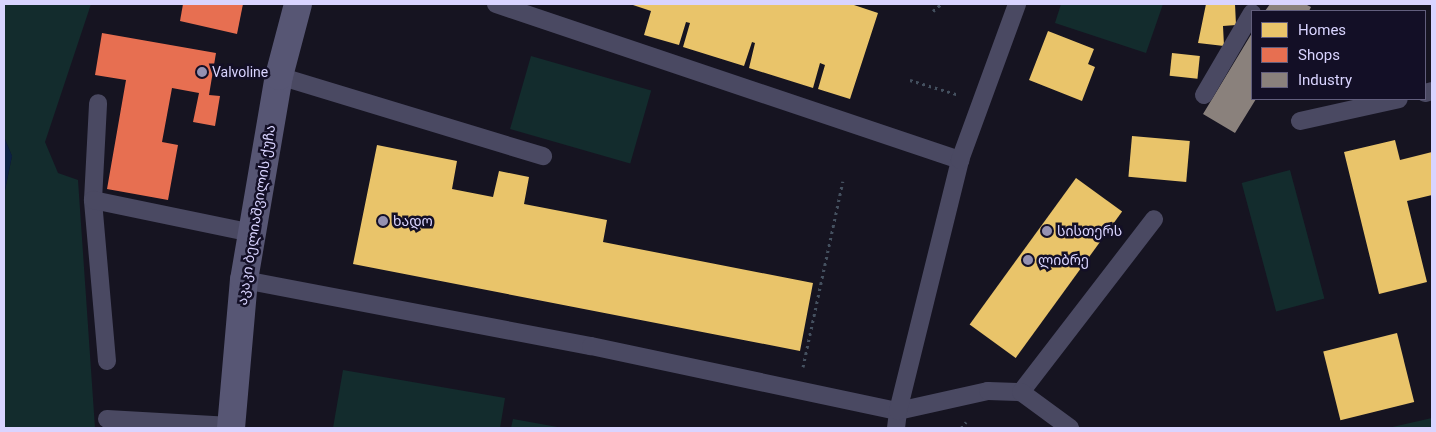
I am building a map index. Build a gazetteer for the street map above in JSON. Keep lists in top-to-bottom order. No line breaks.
{"streets":{"main road":["აკაკი ბელიაშვილის ქუჩა"]},"places":["Valvoline","ხადო","სისთერს","ლიბრე"],"legend":["Homes","Shops","Industry"]}
